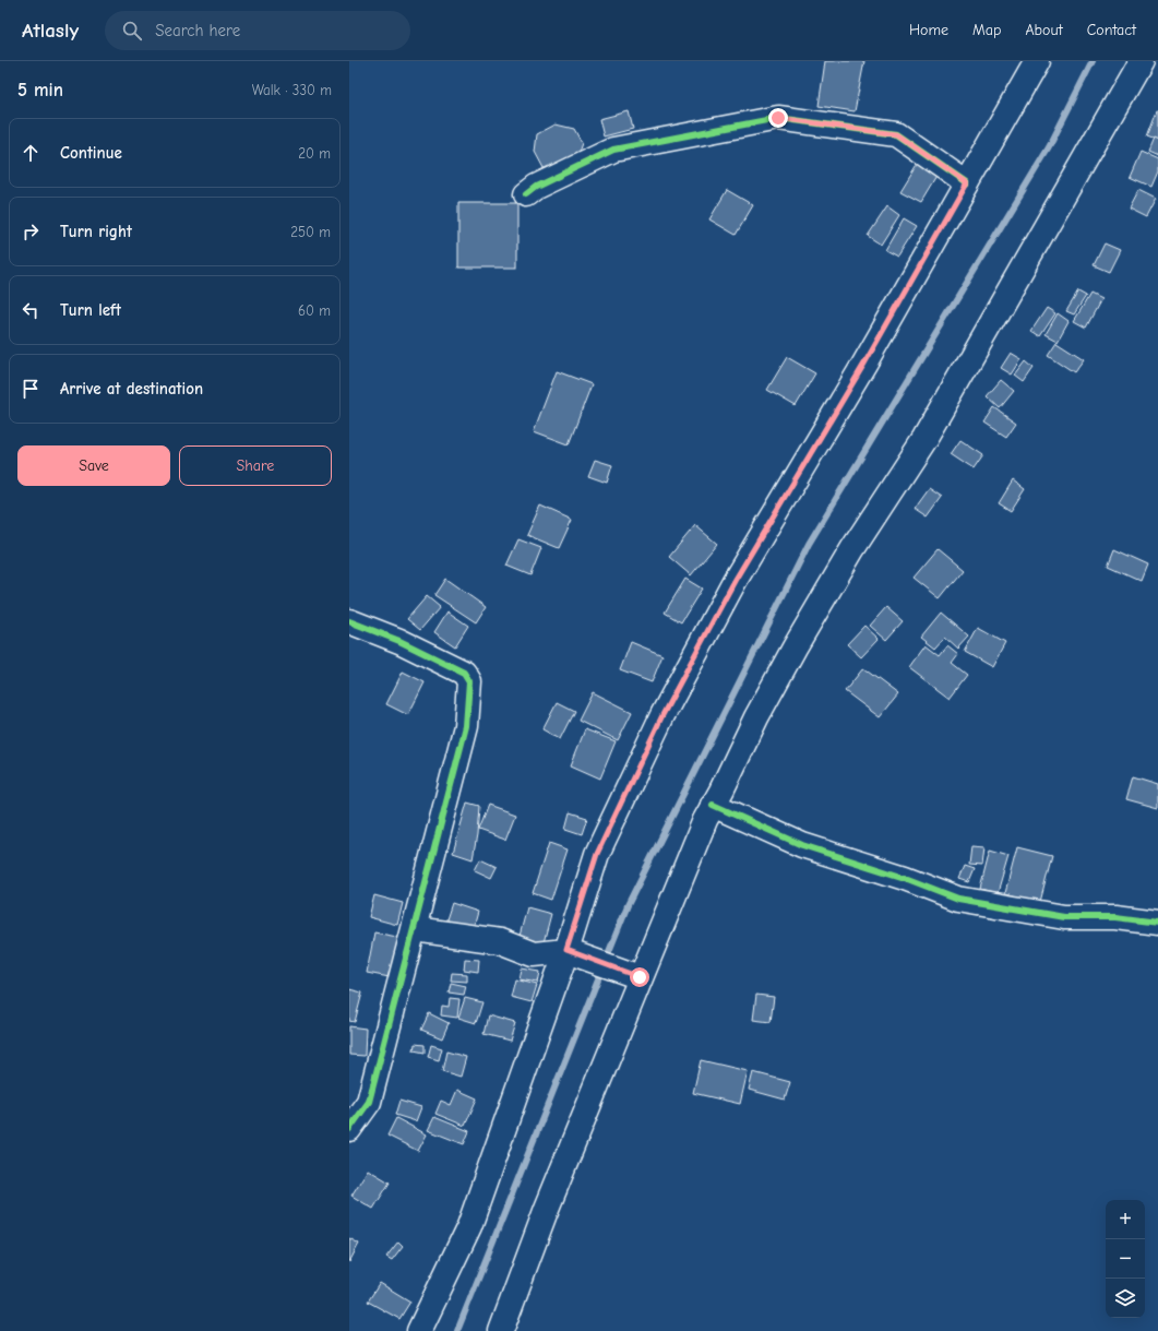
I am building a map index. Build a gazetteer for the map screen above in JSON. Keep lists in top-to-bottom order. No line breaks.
{"page":{"header":"Atlasly","search":"Search here","nav":["Home","Map","About","Contact"],"heading":["5 min","Walk · 330 m"],"list":[["Continue","20 m"],["Turn right","250 m"],["Turn left","60 m"],"Arrive at destination"],"buttons":["Save","Share"],"map_buttons":["+","−"]}}
